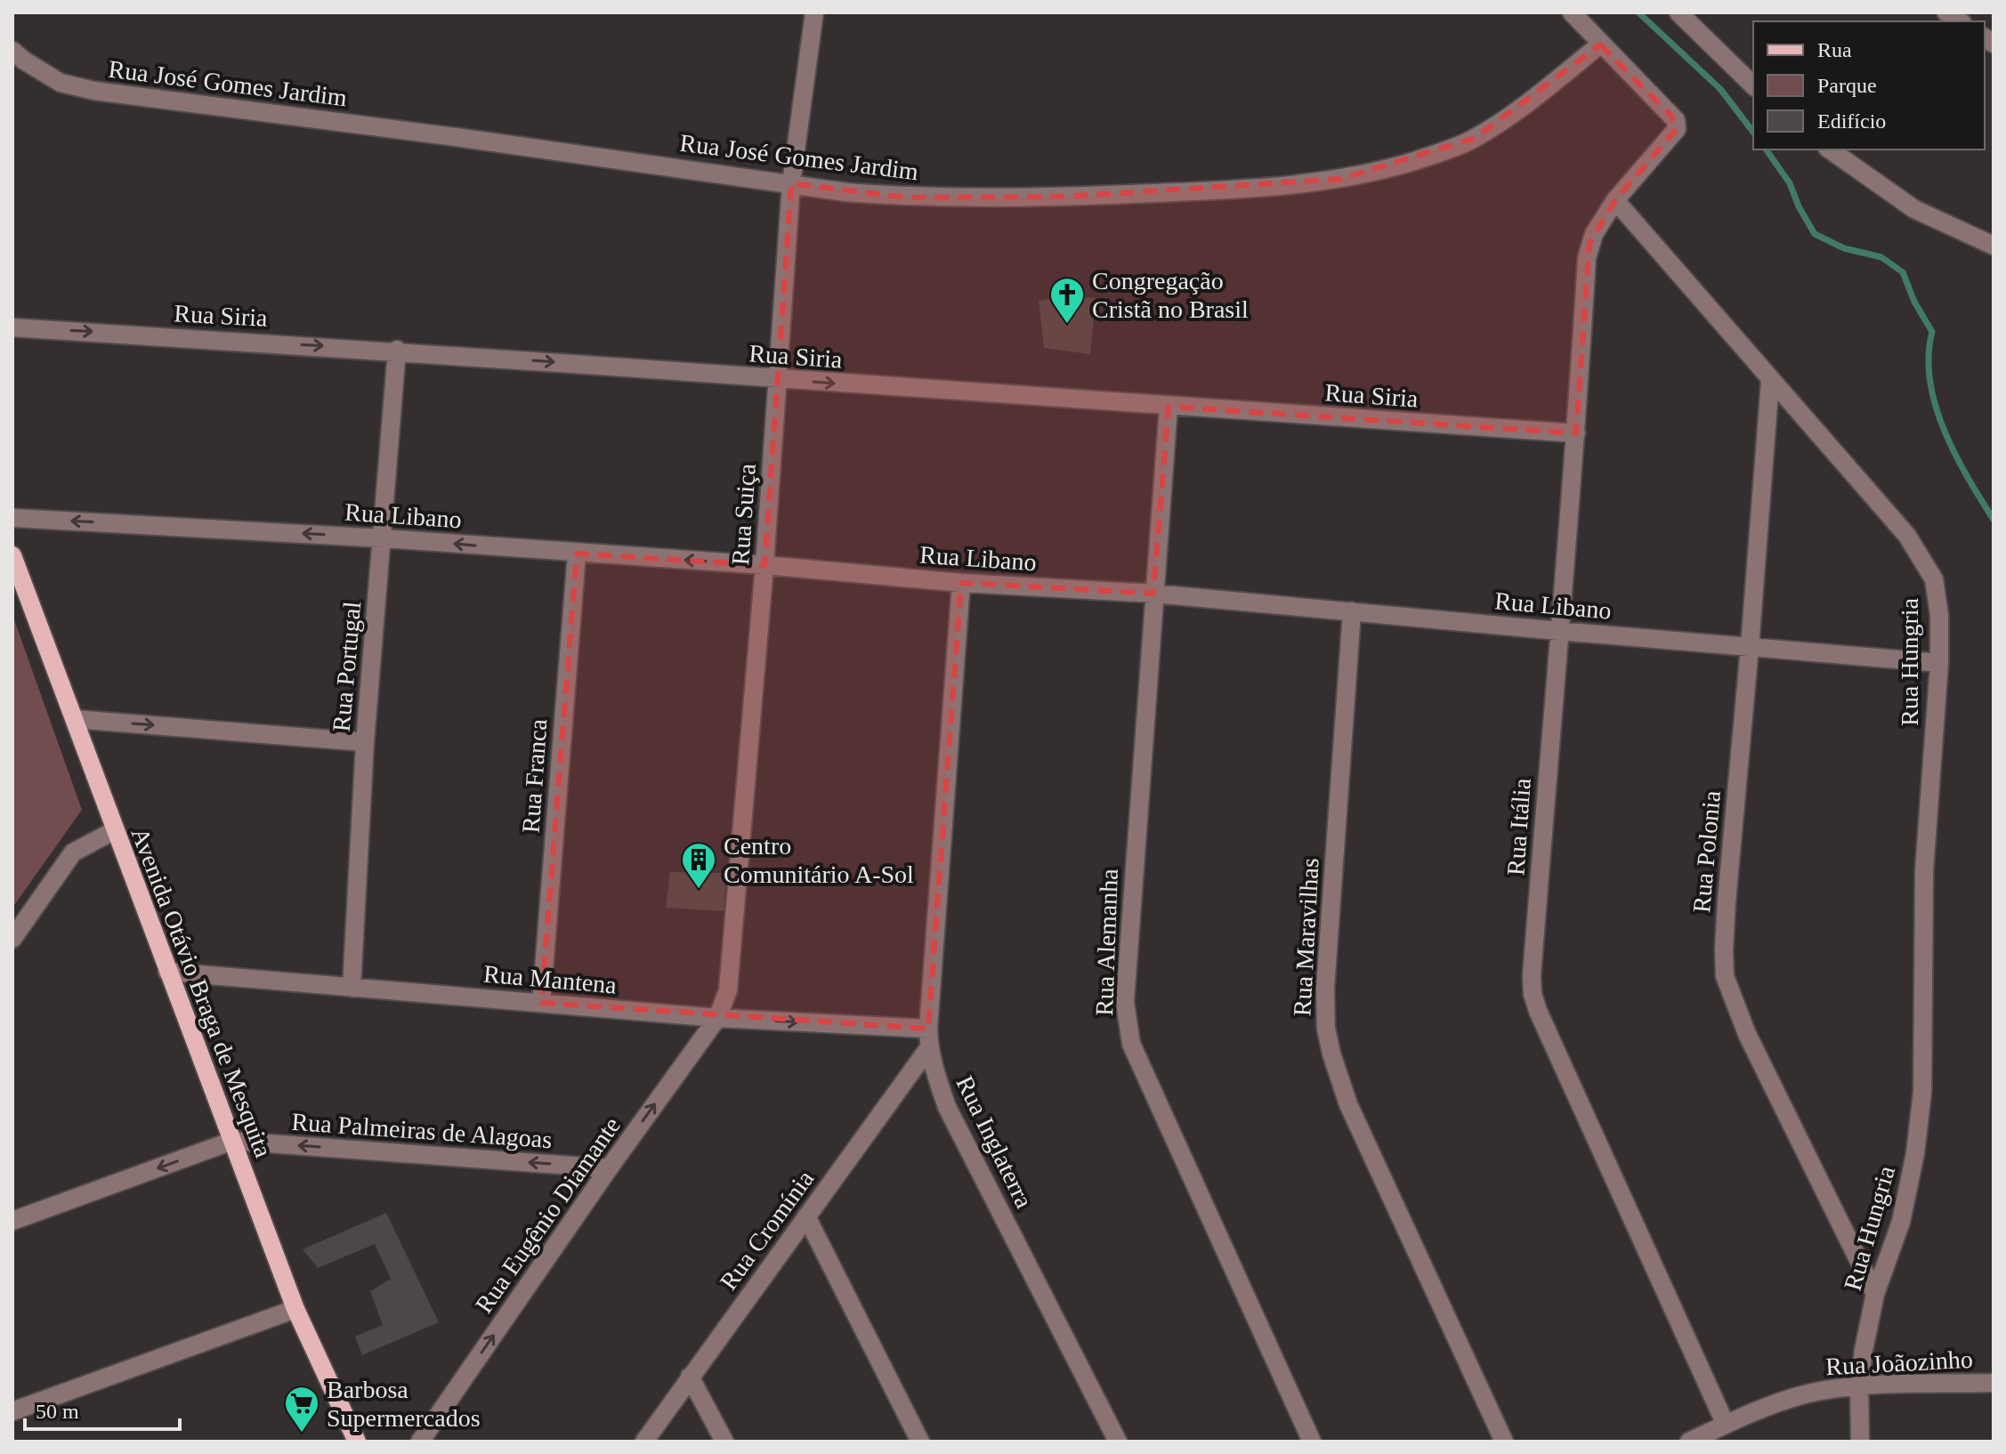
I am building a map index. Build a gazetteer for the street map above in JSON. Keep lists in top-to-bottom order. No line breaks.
{"streets":{"main road":["Avenida Otávio Braga de Mesquita"],"street":["Rua José Gomes Jardim","Rua Siria","Rua Suiça","Rua Libano","Rua Hungria","Rua Portugal","Rua Franca","Rua Itália","Rua Polonia","Rua Maravilhas","Rua Alemanha","Rua Mantena","Rua Palmeiras de Alagoas","Rua Inglaterra","Rua Eugênio Diamante","Rua Cromínia","Rua Joãozinho"]},"crossings":[["Rua José Gomes Jardim","Rua Suiça"],["Rua Siria","Rua Suiça"],["Rua Siria","Rua Portugal"],["Rua Siria","Rua Itália"],["Rua Siria","Rua Alemanha"],["Rua Suiça","Rua Libano"],["Rua Suiça","Rua Mantena"],["Rua Suiça","Rua Eugênio Diamante"],["Rua Libano","Rua Hungria"],["Rua Libano","Rua Portugal"],["Rua Libano","Rua Franca"],["Rua Libano","Rua Itália"],["Rua Libano","Rua Polonia"],["Rua Libano","Rua Maravilhas"],["Rua Libano","Rua Alemanha"],["Rua Libano","Rua Inglaterra"],["Rua Hungria","Rua Itália"],["Rua Hungria","Rua Polonia"],["Rua Hungria","Rua Joãozinho"],["Rua Portugal","Rua Mantena"],["Rua Franca","Rua Mantena"],["Rua Itália","Rua Joãozinho"],["Rua Mantena","Avenida Otávio Braga de Mesquita"],["Rua Mantena","Rua Inglaterra"],["Rua Mantena","Rua Eugênio Diamante"],["Rua Mantena","Rua Cromínia"],["Avenida Otávio Braga de Mesquita","Rua Palmeiras de Alagoas"],["Rua Palmeiras de Alagoas","Rua Eugênio Diamante"],["Rua Inglaterra","Rua Cromínia"]],"one_way":["Rua Siria","Rua Libano","Rua Palmeiras de Alagoas","Rua Eugênio Diamante"],"places":{"church":["Congregação Cristã no Brasil"],"building":["Centro Comunitário A-Sol"],"supermarket":["Barbosa Supermercados"]},"legend":["Rua","Parque","Edifício"],"scale_bar":"50 m"}
